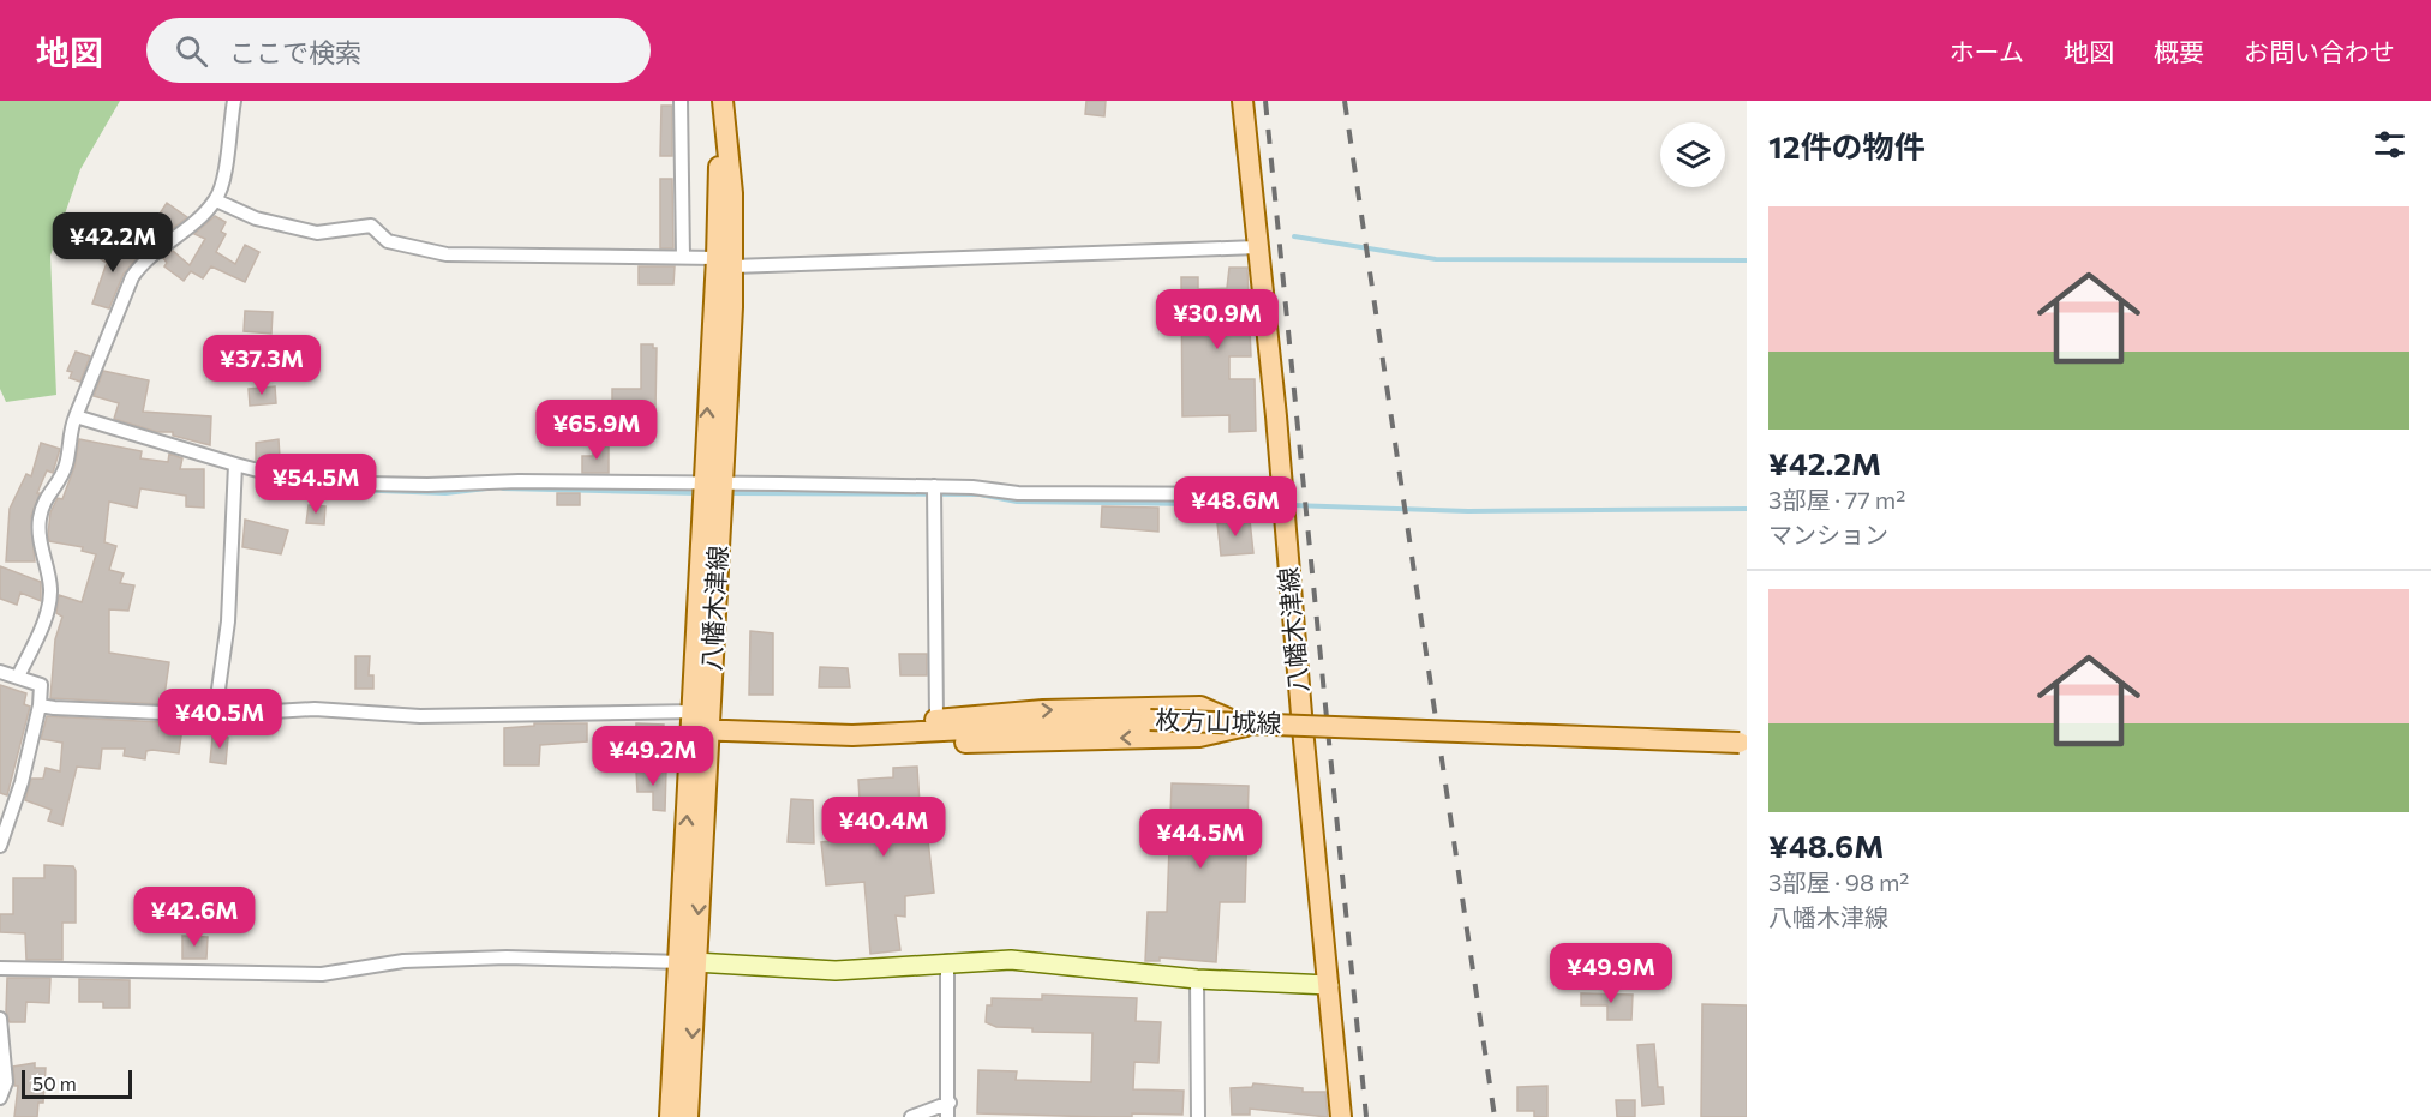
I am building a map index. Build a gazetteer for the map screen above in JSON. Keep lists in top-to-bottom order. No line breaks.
{"streets":{"main road":["八幡木津線","枚方山城線"]},"crossings":[["八幡木津線","枚方山城線"]],"scale_bar":"50 m","page":{"header":"地図","search":"ここで検索","nav":["ホーム","地図","概要","お問い合わせ"],"heading":"12件の物件","list":[{"name":"¥42.2M","note":"3部屋 · 77 m² · マンション"},{"name":"¥48.6M","note":"3部屋 · 98 m² · 八幡木津線"}],"price":["¥42.2M","¥30.9M","¥37.3M","¥65.9M","¥54.5M","¥48.6M","¥40.5M","¥49.2M","¥40.4M","¥44.5M","¥42.6M","¥49.9M"],"scale":"50 m"}}
